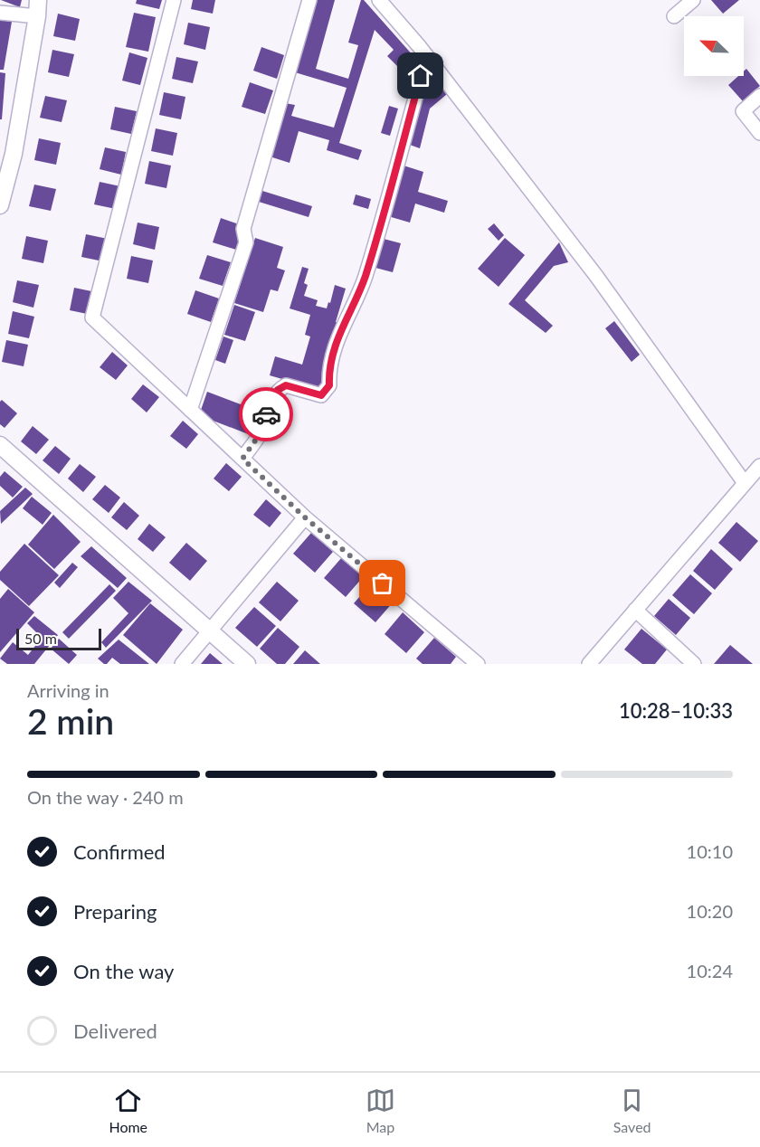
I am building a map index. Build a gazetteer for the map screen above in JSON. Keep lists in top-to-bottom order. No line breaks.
{"scale_bar":"50 m","north":"top left","page":{"scale":"50 m","heading":["2 min","Arriving in","10:28–10:33"],"bar":"On the way · 240 m","list":[["Confirmed","10:10"],["Preparing","10:20"],["On the way","10:24"],"Delivered"],"tabs":["Home","Map","Saved"]}}
